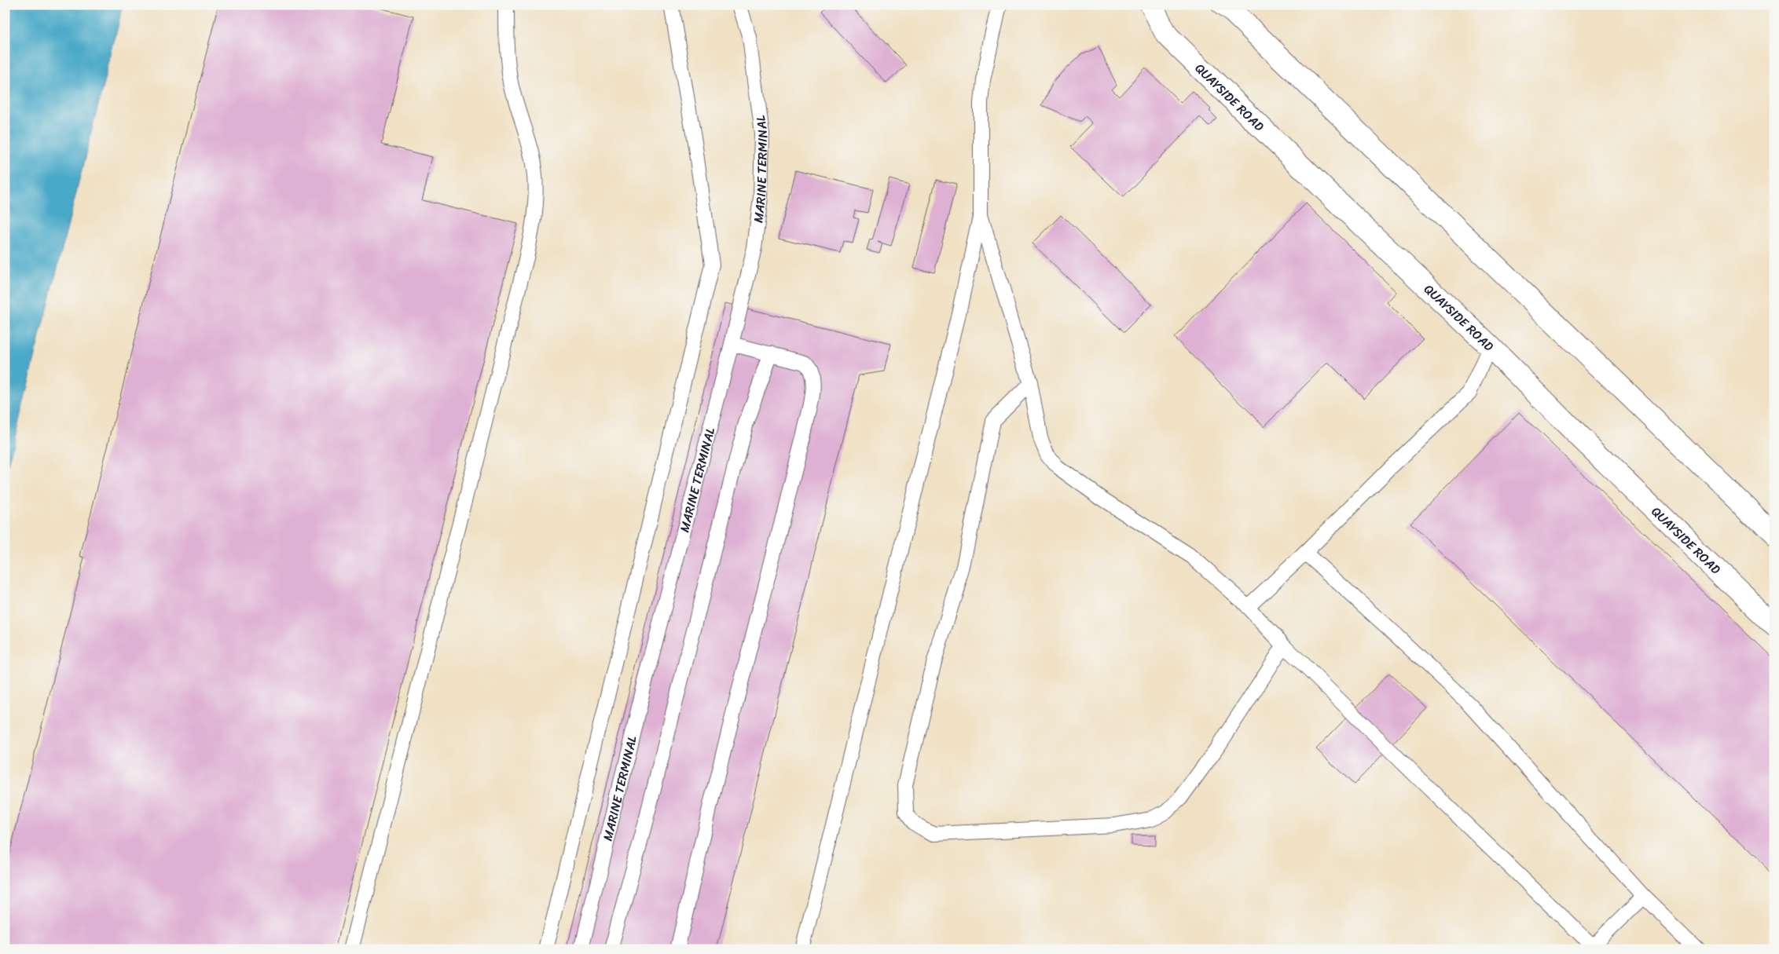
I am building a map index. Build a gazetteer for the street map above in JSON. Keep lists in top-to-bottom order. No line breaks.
{"streets":{"street":["QUAYSIDE ROAD"],"lane":["MARINE TERMINAL"]}}
